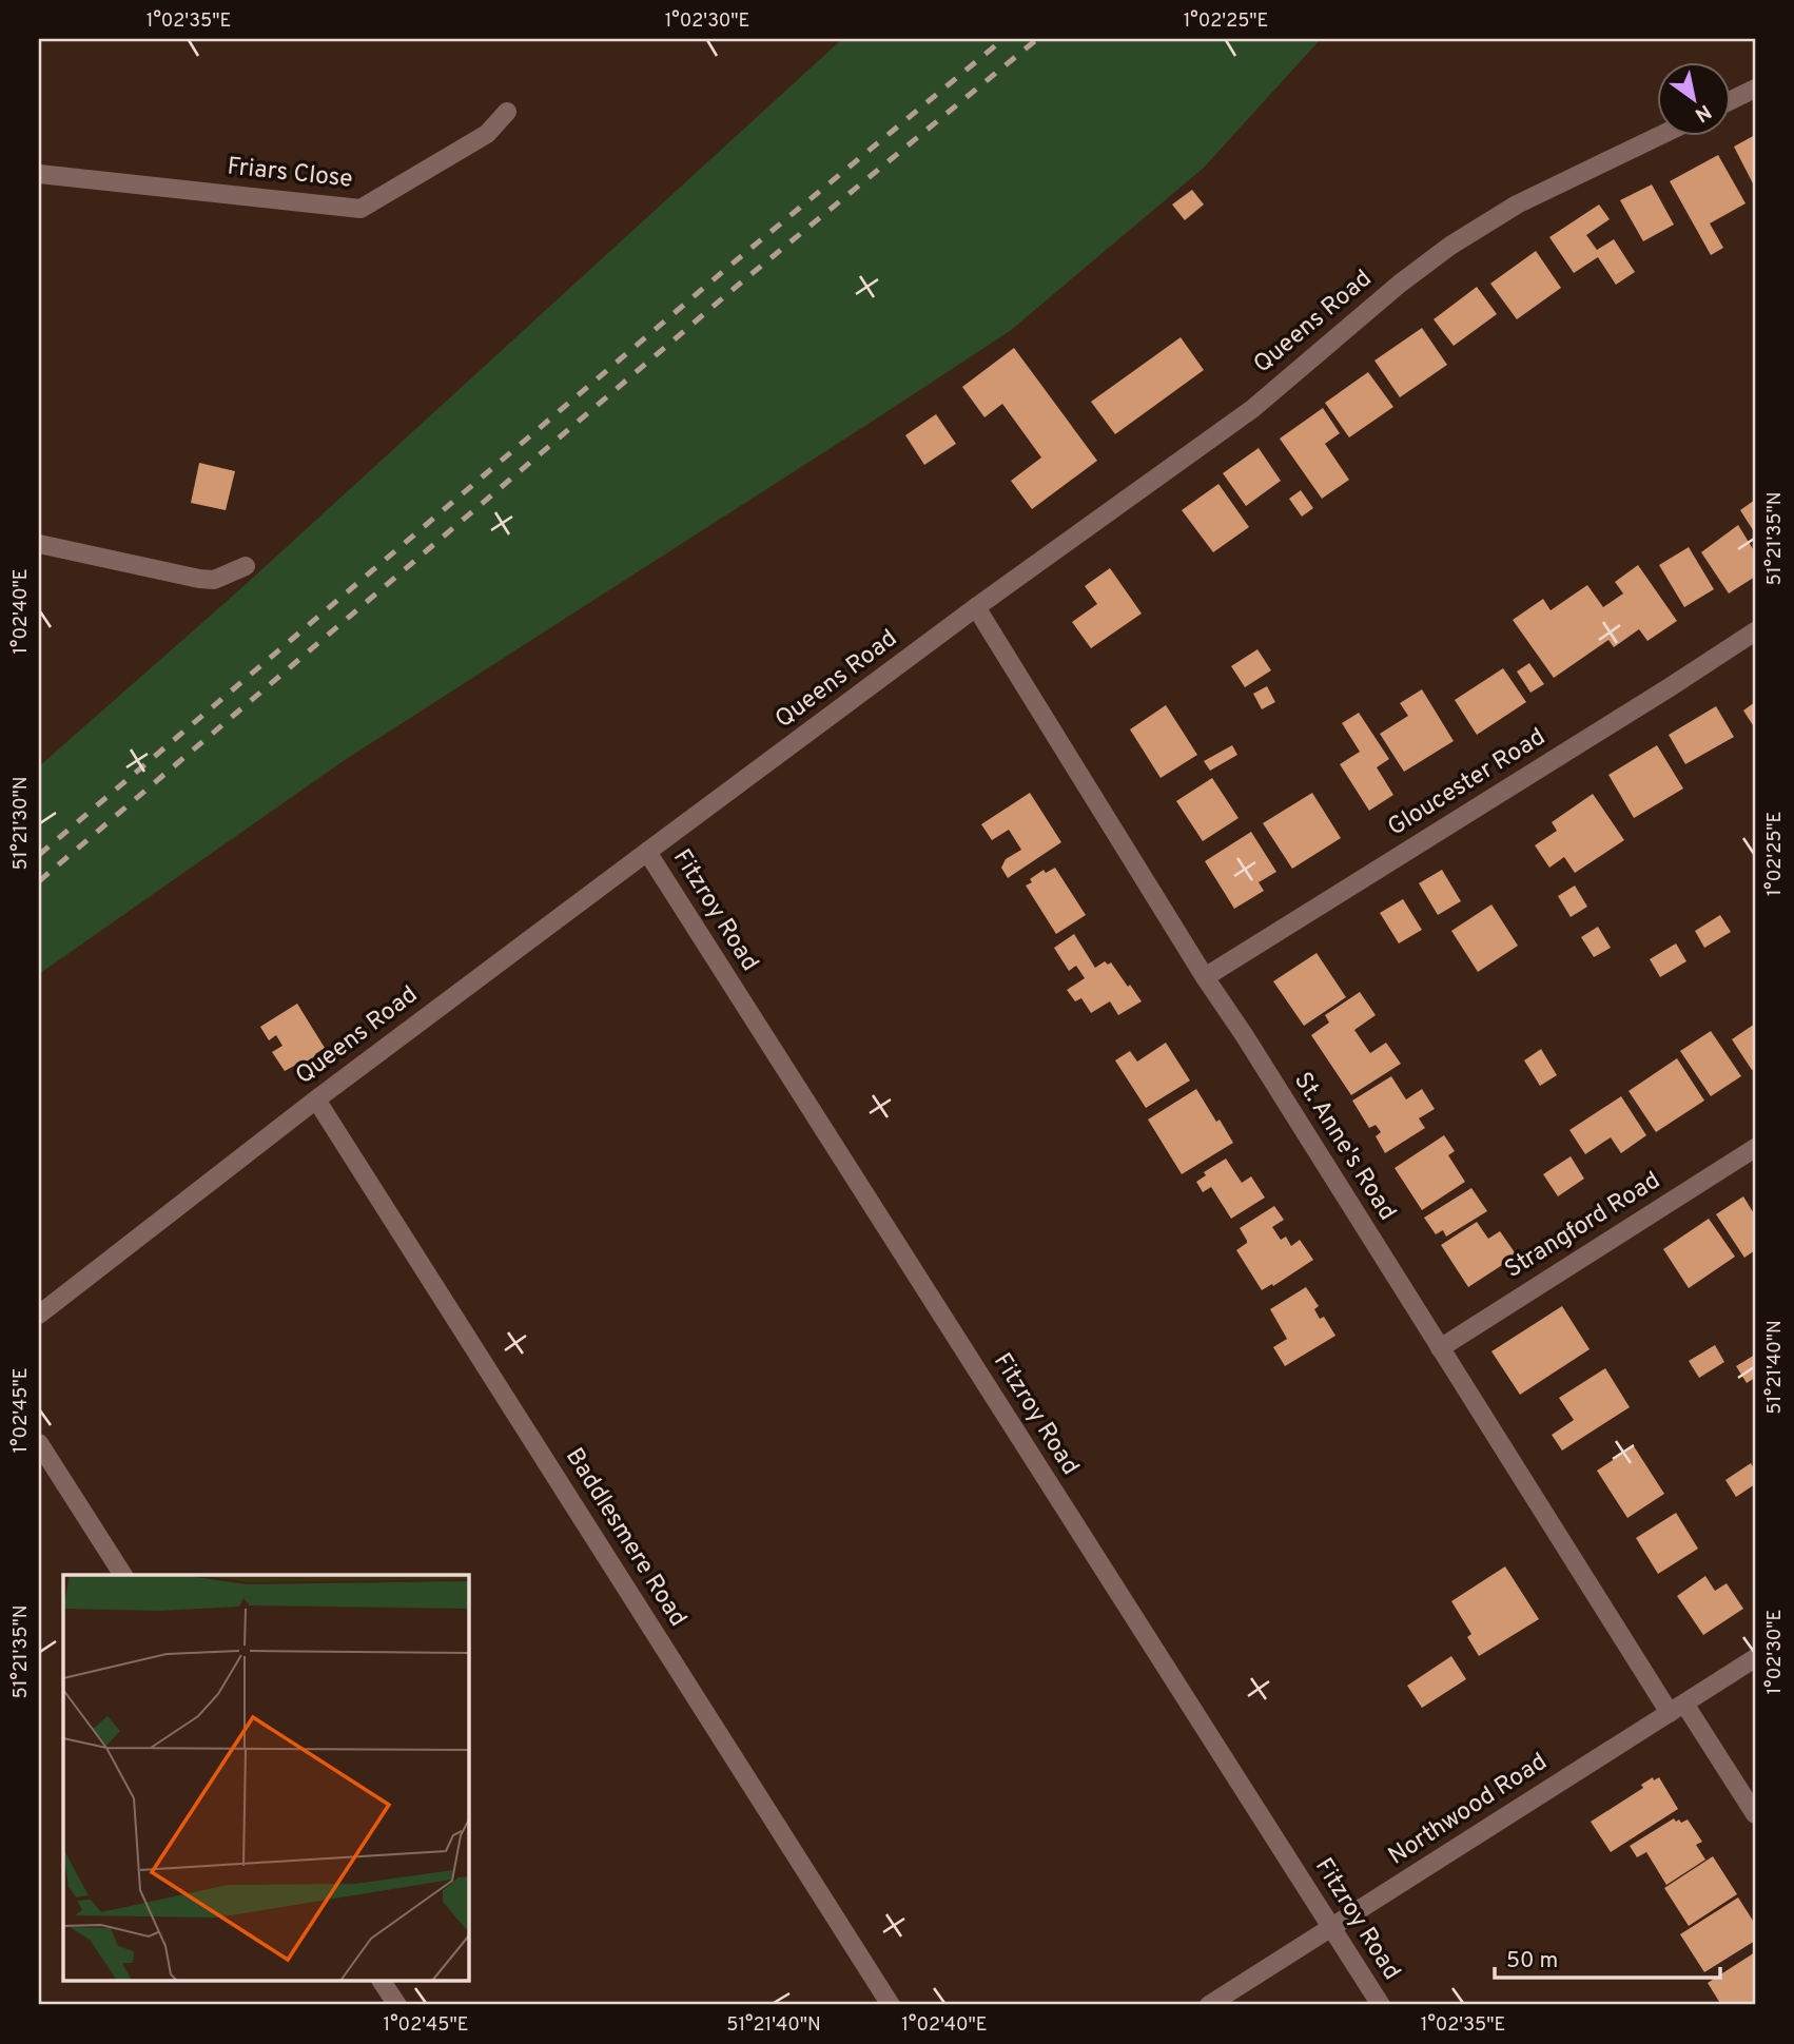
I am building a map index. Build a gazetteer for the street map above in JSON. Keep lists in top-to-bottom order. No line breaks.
{"streets":{"street":["Friars Close","Queens Road","Gloucester Road","Fitzroy Road","St. Anne's Road","Strangford Road","Baddlesmere Road","Northwood Road"]},"crossings":[["Queens Road","Fitzroy Road"],["Queens Road","St. Anne's Road"],["Queens Road","Baddlesmere Road"],["Gloucester Road","St. Anne's Road"],["Fitzroy Road","Northwood Road"],["St. Anne's Road","Strangford Road"],["St. Anne's Road","Northwood Road"]],"scale_bar":"50 m","north":"bottom right","coordinates":["1°02'35\"E","1°02'30\"E","1°02'25\"E","51°21'35\"N","1°02'40\"E","51°21'30\"N","51°21'40\"N","1°02'45\"E"]}
